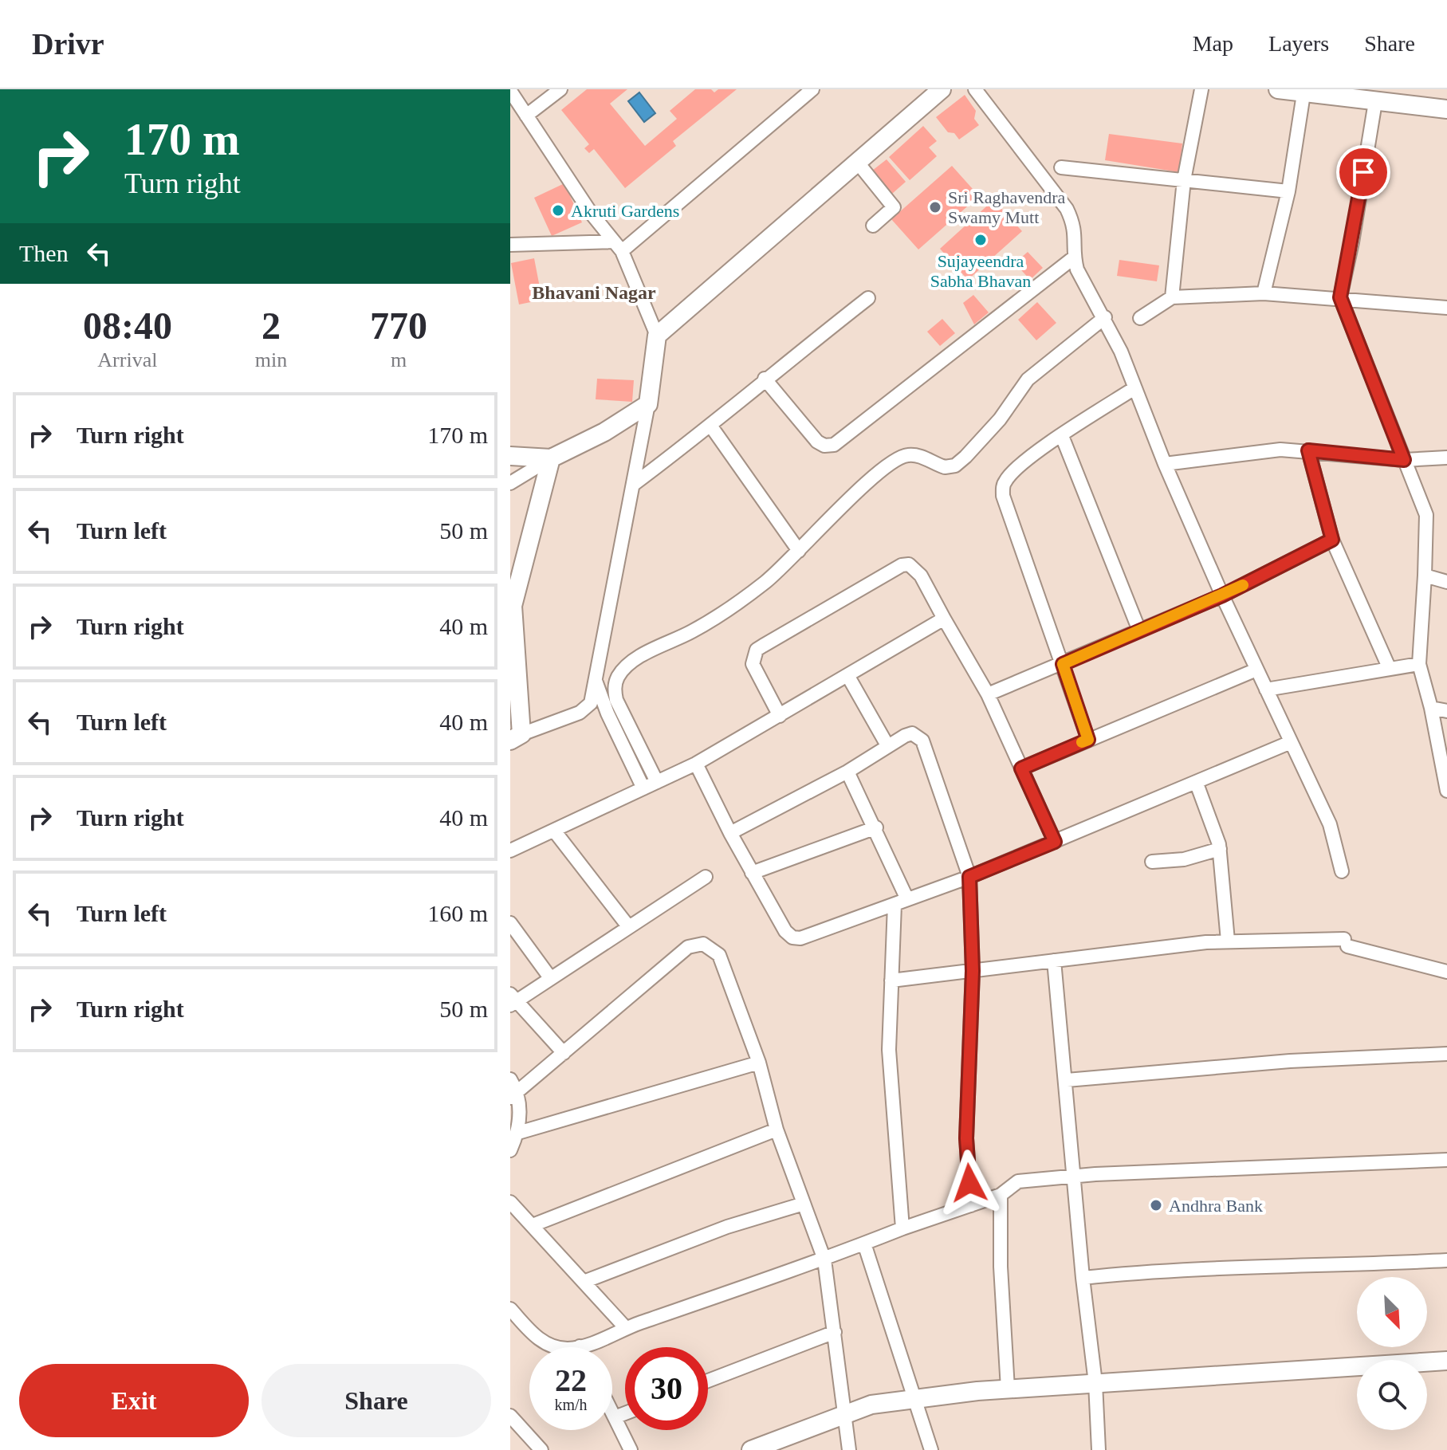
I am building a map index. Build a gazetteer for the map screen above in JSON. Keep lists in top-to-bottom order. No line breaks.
{"districts":["Bhavani Nagar"],"places":["Sri Raghavendra Swamy Mutt","Akruti Gardens","Sujayeendra Sabha Bhavan","Andhra Bank"],"north":"bottom right","page":{"header":"Drivr","nav":["Map","Layers","Share"],"turn":["170 m","Turn right"],"then":"Then","eta":["08:40","Arrival","2","min","770","m"],"list":[{"name":"Turn right","value":"170 m"},{"name":"Turn left","value":"50 m"},{"name":"Turn right","value":"40 m"},{"name":"Turn left","value":"40 m"},{"name":"Turn right","value":"40 m"},{"name":"Turn left","value":"160 m"},{"name":"Turn right","value":"50 m"}],"speed":"22 km/h","limit":"30","buttons":["Exit","Share"]}}
